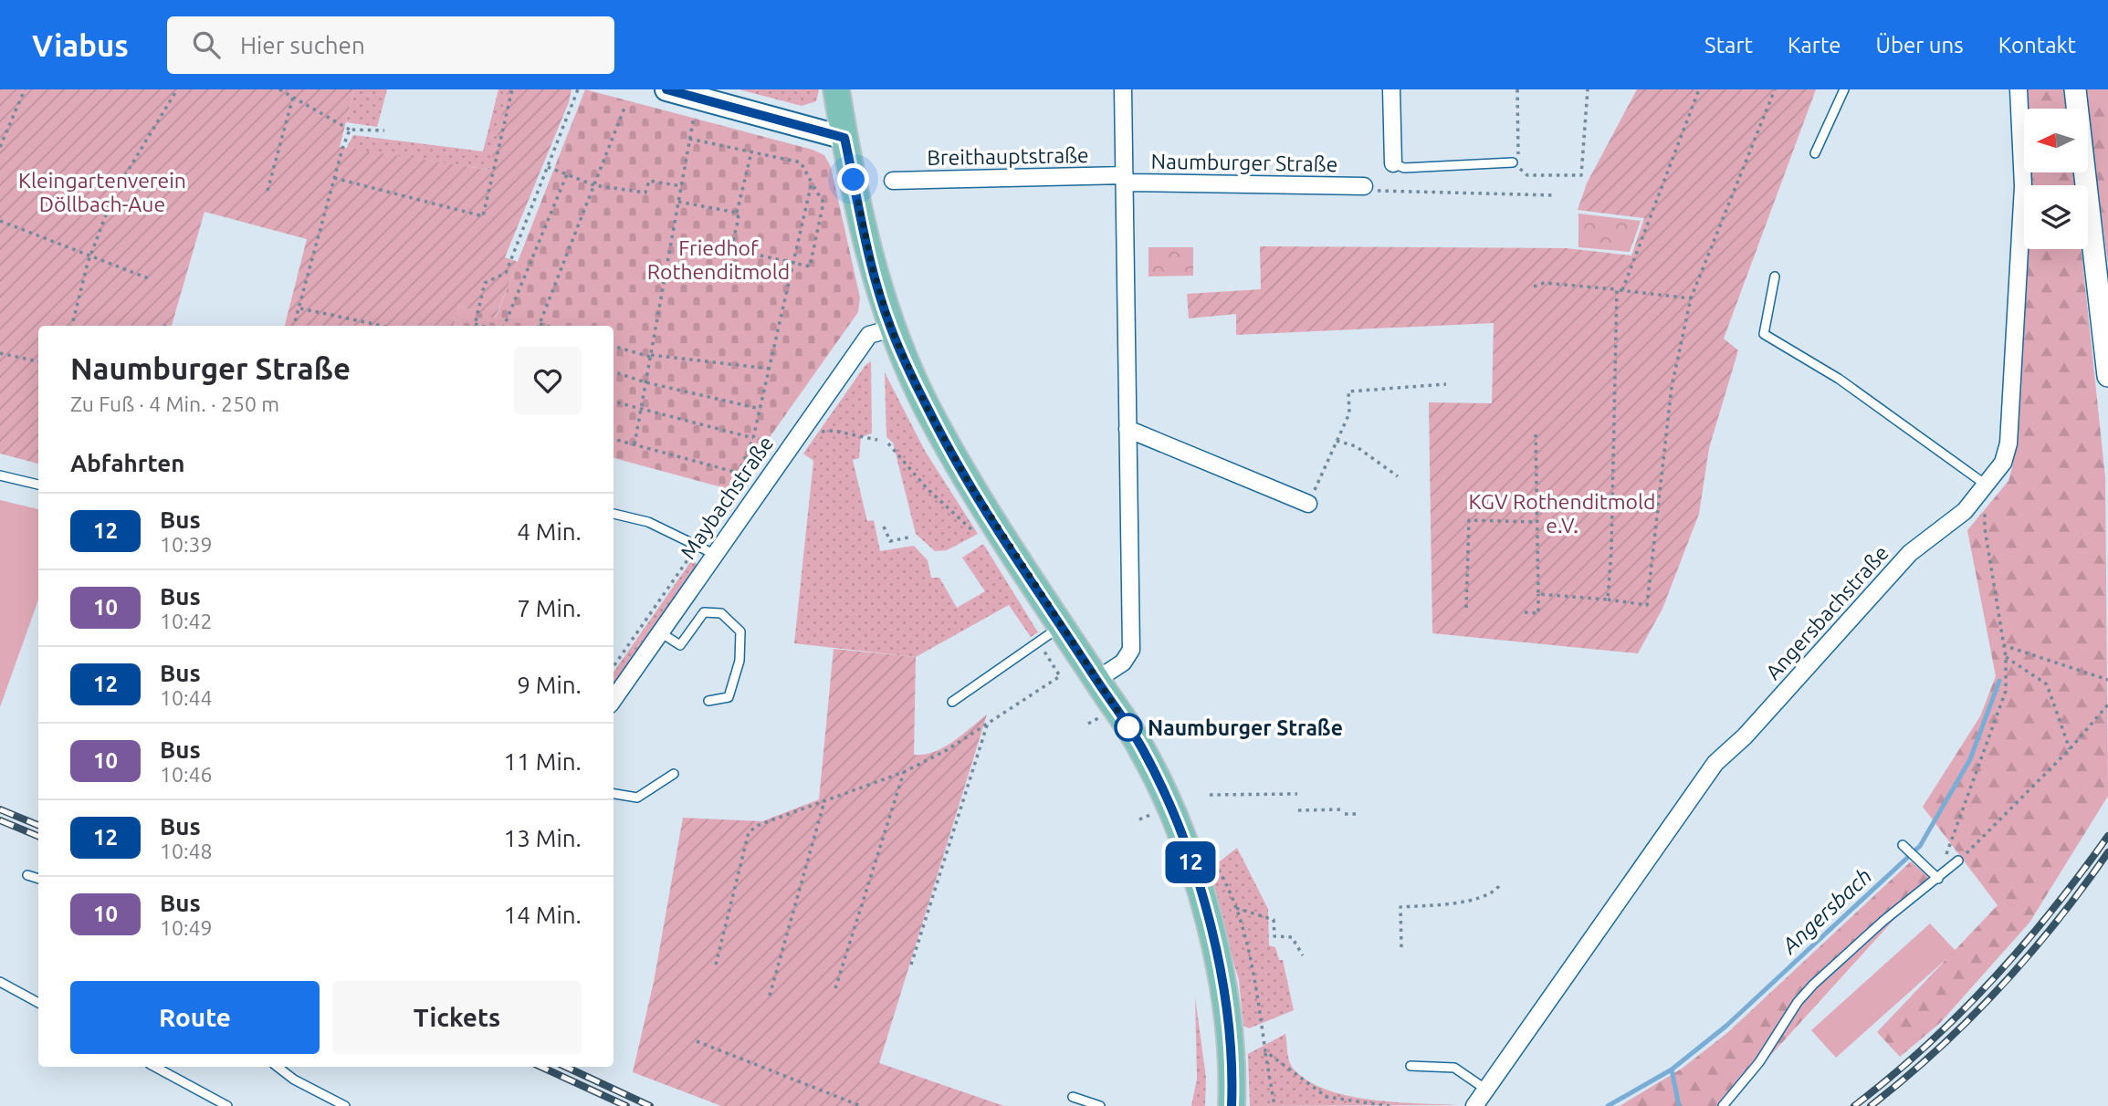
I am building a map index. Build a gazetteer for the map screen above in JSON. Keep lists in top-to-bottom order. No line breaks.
{"streets":{"street":["Breithauptstraße","Naumburger Straße","Maybachstraße","Angersbachstraße"]},"crossings":[["Breithauptstraße","Naumburger Straße"]],"water":["Angersbach"],"parks":["Kleingartenverein Döllbach-Aue","Friedhof Rothenditmold","KGV Rothenditmold e.V."],"places":["Naumburger Straße"],"lines":["bus line 12"],"north":"left","page":{"header":"Viabus","search":"Hier suchen","nav":["Start","Karte","Über uns","Kontakt"],"on_map":"12","heading":[["Naumburger Straße","Zu Fuß · 4 Min. · 250 m"],"Abfahrten"],"list":[{"mark":"12","name":"Bus","note":"10:39","value":"4 Min."},{"mark":"10","name":"Bus","note":"10:42","value":"7 Min."},{"mark":"12","name":"Bus","note":"10:44","value":"9 Min."},{"mark":"10","name":"Bus","note":"10:46","value":"11 Min."},{"mark":"12","name":"Bus","note":"10:48","value":"13 Min."},{"mark":"10","name":"Bus","note":"10:49","value":"14 Min."}],"buttons":["Route","Tickets"]}}
